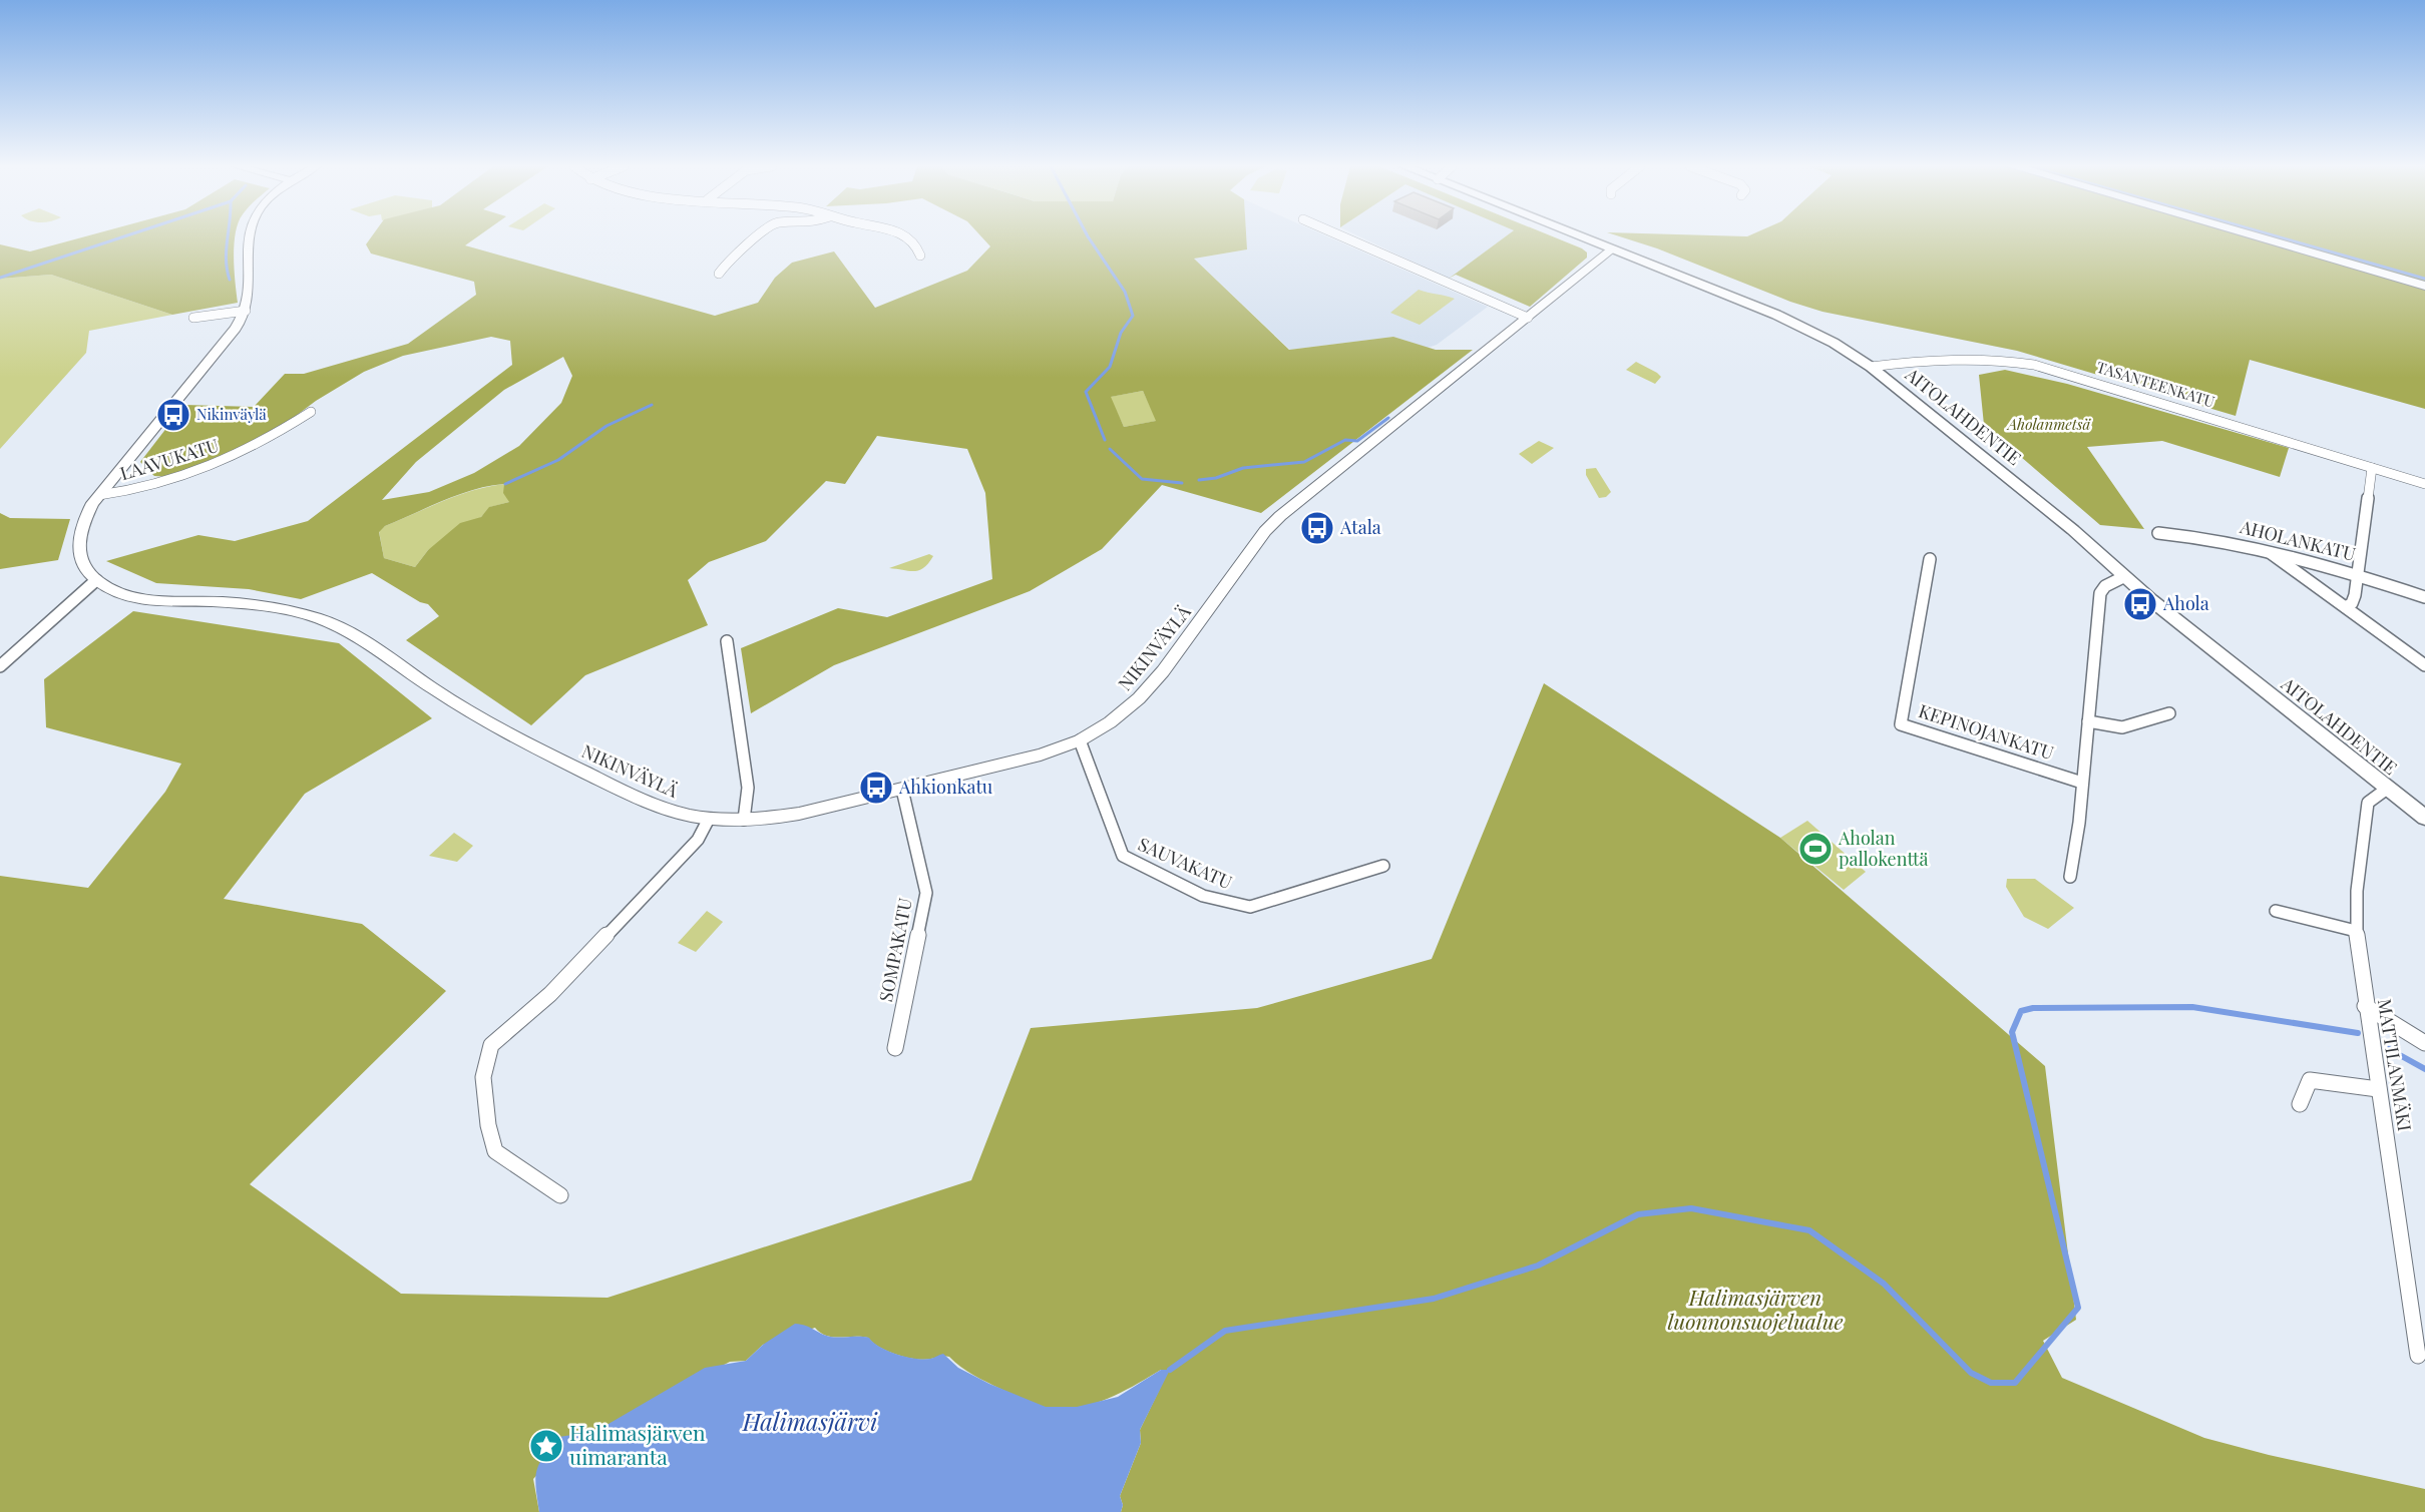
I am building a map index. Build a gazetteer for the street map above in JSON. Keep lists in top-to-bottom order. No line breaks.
{"streets":{"main road":["AITOLAHDENTIE"],"street":["TASANTEENKATU","LAAVUKATU","AHOLANKATU","NIKINVÄYLÄ","KEPINOJANKATU","SAUVAKATU","SOMPAKATU","MATTILANMÄKI"]},"crossings":[["TASANTEENKATU","AITOLAHDENTIE"],["AITOLAHDENTIE","NIKINVÄYLÄ"],["AITOLAHDENTIE","MATTILANMÄKI"],["LAAVUKATU","NIKINVÄYLÄ"],["NIKINVÄYLÄ","SAUVAKATU"],["NIKINVÄYLÄ","SOMPAKATU"]],"water":["Halimasjärvi"],"parks":["Aholanmetsä","Halimasjärven luonnonsuojelualue"],"places":{"bus stop":["Nikinväylä","Atala","Ahola","Ahkionkatu"],"sports":["Aholan pallokenttä"],"place":["Halimasjärven uimaranta"]}}
